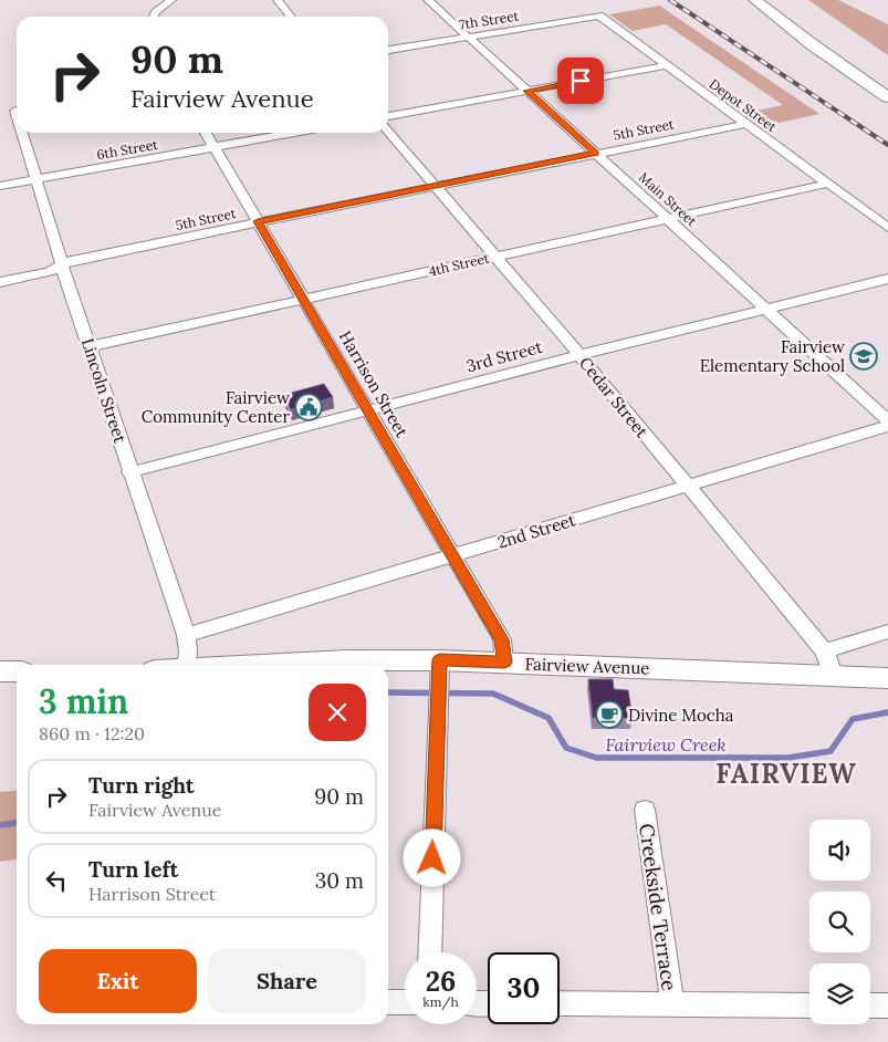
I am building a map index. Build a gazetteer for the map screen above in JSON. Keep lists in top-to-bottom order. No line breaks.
{"streets":{"main road":["Fairview Avenue"],"street":["7th Street","Depot Street","5th Street","6th Street","Main Street","4th Street","3rd Street","Harrison Street","Lincoln Street","Cedar Street","2nd Street","Creekside Terrace"]},"crossings":[["7th Street","Depot Street"],["7th Street","Main Street"],["Depot Street","5th Street"],["Depot Street","4th Street"],["5th Street","Main Street"],["5th Street","Harrison Street"],["5th Street","Lincoln Street"],["5th Street","Cedar Street"],["6th Street","Harrison Street"],["6th Street","Lincoln Street"],["Main Street","4th Street"],["Main Street","3rd Street"],["4th Street","Harrison Street"],["4th Street","Lincoln Street"],["4th Street","Cedar Street"],["3rd Street","Harrison Street"],["3rd Street","Lincoln Street"],["3rd Street","Cedar Street"],["Harrison Street","2nd Street"],["Harrison Street","Fairview Avenue"],["Lincoln Street","2nd Street"],["Cedar Street","2nd Street"],["Cedar Street","Fairview Avenue"]],"districts":["FAIRVIEW"],"water":["Fairview Creek"],"places":{"school or university":["Fairview Elementary School"],"public building":["Fairview Community Center"],"cafe":["Divine Mocha"]},"page":{"turn":["90 m","Fairview Avenue"],"heading":["3 min","860 m · 12:20"],"list":[{"name":"Turn right","note":"Fairview Avenue","value":"90 m"},{"name":"Turn left","note":"Harrison Street","value":"30 m"}],"buttons":["Exit","Share"],"speed":"26 km/h","limit":"30"}}
